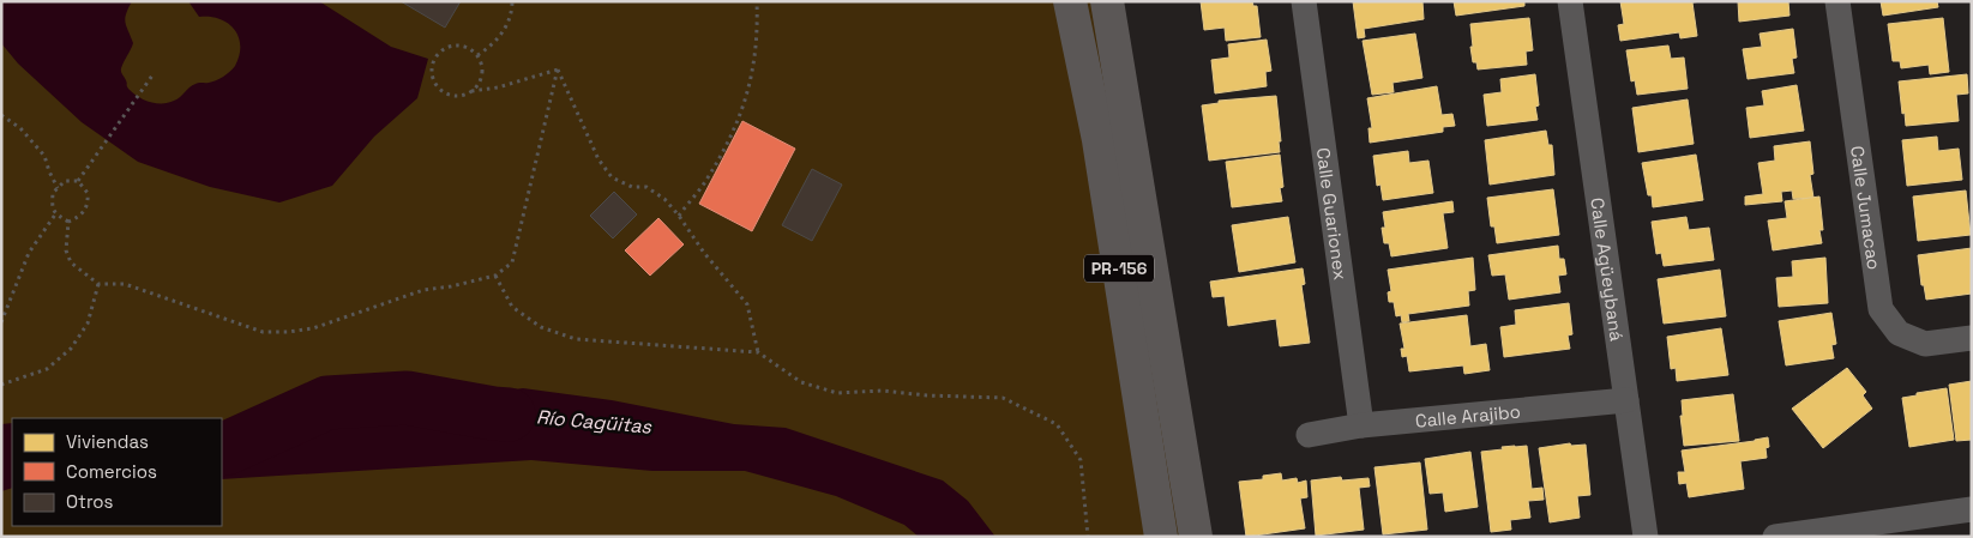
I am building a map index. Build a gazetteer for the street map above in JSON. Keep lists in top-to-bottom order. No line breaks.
{"streets":{"main road":["PR-156"],"street":["Calle Jumacao","Calle Guarionex","Calle Agüeybaná","Calle Arajibo"]},"crossings":[["Calle Guarionex","Calle Arajibo"],["Calle Agüeybaná","Calle Arajibo"]],"water":["Río Cagüitas"],"legend":["Viviendas","Comercios","Otros"]}
